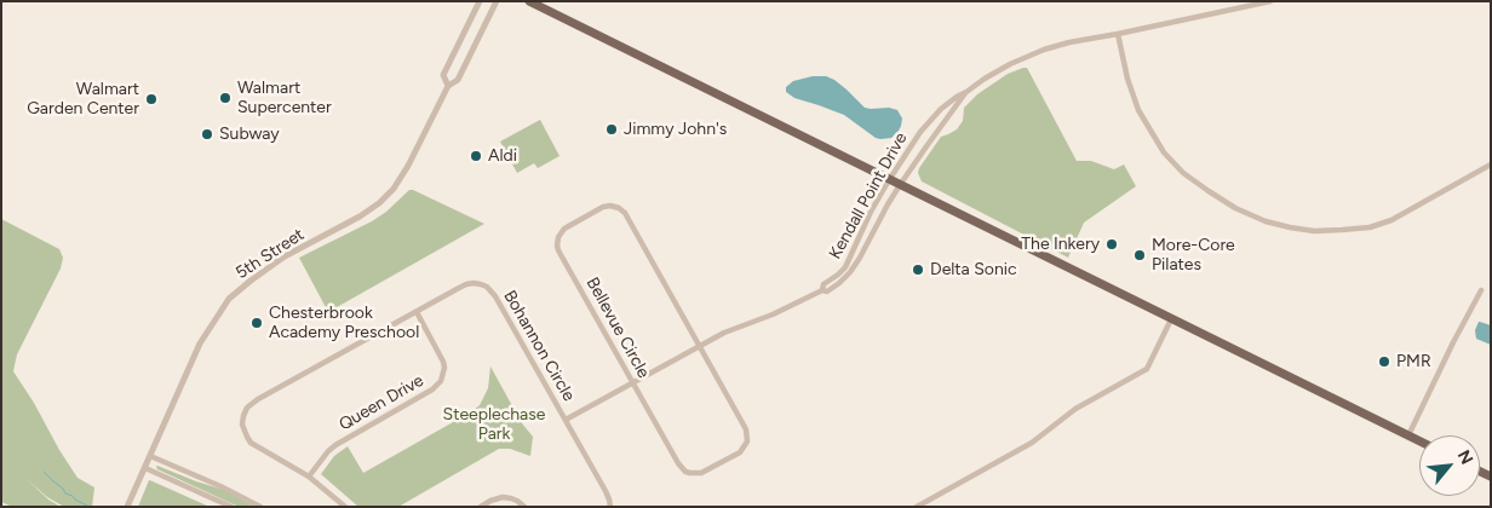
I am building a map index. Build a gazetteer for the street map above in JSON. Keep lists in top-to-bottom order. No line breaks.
{"streets":{"street":["Kendall Point Drive","5th Street","Bellevue Circle","Bohannon Circle","Queen Drive"]},"crossings":[["Kendall Point Drive","Bellevue Circle"],["Kendall Point Drive","Bohannon Circle"],["Bohannon Circle","Queen Drive"]],"parks":["Steeplechase Park"],"places":["Walmart Supercenter","Walmart Garden Center","Jimmy John's","Subway","Aldi","The Inkery","More-Core Pilates","Delta Sonic","Chesterbrook Academy Preschool","PMR"],"north":"top right"}
